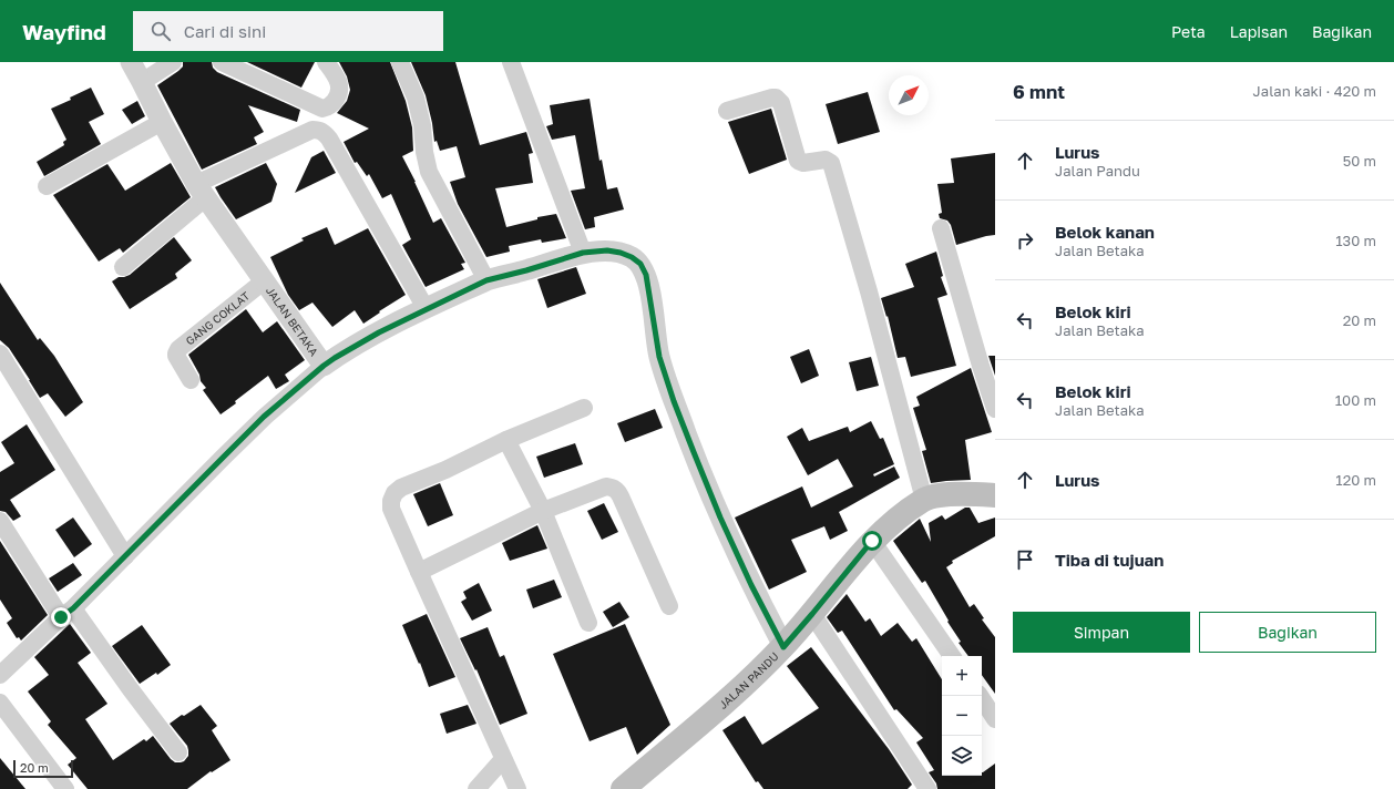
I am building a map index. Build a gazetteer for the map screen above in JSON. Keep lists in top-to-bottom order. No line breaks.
{"streets":{"main road":["JALAN PANDU"],"street":["GANG COKLAT","JALAN BETAKA"]},"crossings":[["GANG COKLAT","JALAN BETAKA"],["JALAN BETAKA","JALAN PANDU"]],"scale_bar":"20 m","north":"top right","page":{"header":"Wayfind","search":"Cari di sini","nav":["Peta","Lapisan","Bagikan"],"heading":["6 mnt","Jalan kaki · 420 m"],"list":[["Lurus","Jalan Pandu","50 m"],["Belok kanan","Jalan Betaka","130 m"],["Belok kiri","Jalan Betaka","20 m"],["Belok kiri","Jalan Betaka","100 m"],["Lurus","120 m"],"Tiba di tujuan"],"buttons":["Simpan","Bagikan"],"map_buttons":["+","−"],"scale":"20 m"}}
